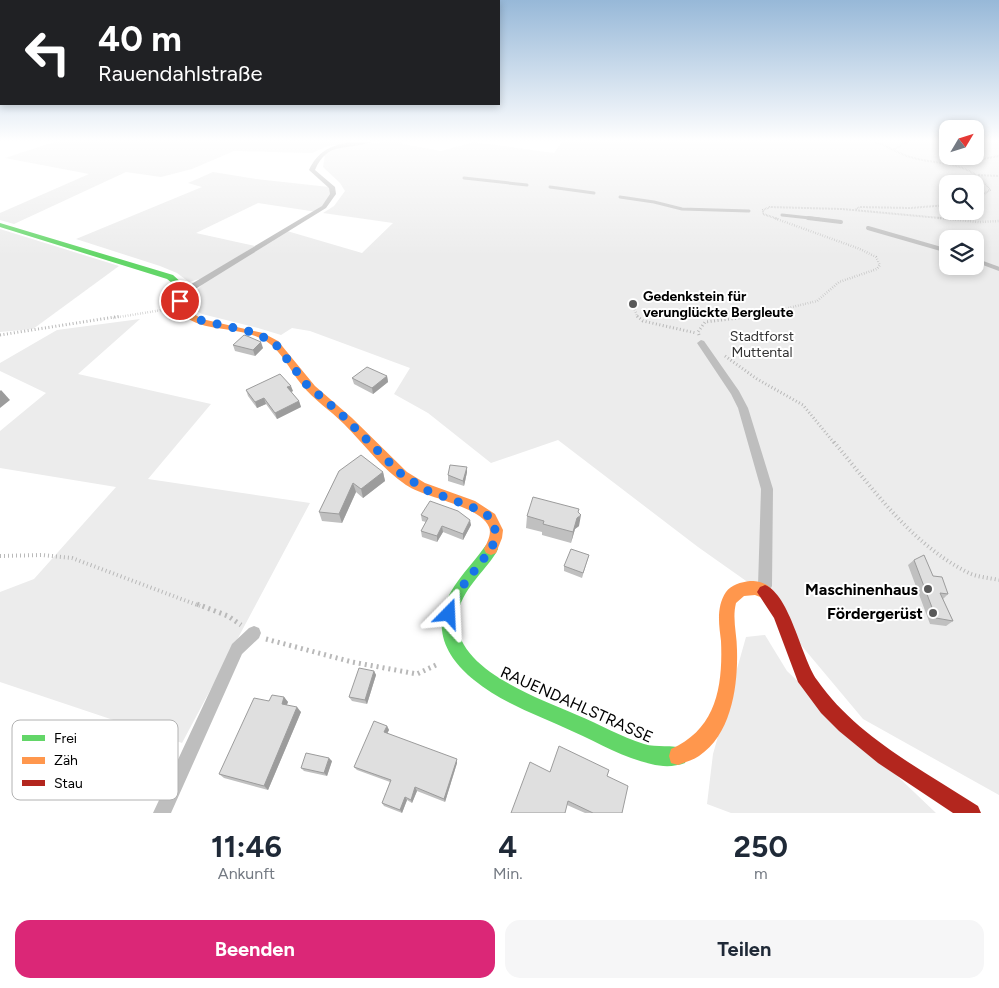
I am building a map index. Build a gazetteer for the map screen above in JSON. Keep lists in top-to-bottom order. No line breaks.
{"streets":{"street":["RAUENDAHLSTRASSE"]},"parks":["Stadtforst Muttental"],"places":["Gedenkstein für verunglückte Bergleute","Maschinenhaus","Fördergerüst"],"legend":["Frei","Zäh","Stau"],"north":"top right","page":{"turn":["40 m","Rauendahlstraße"],"eta":["11:46","Ankunft","4","Min.","250","m"],"buttons":["Beenden","Teilen"]}}
